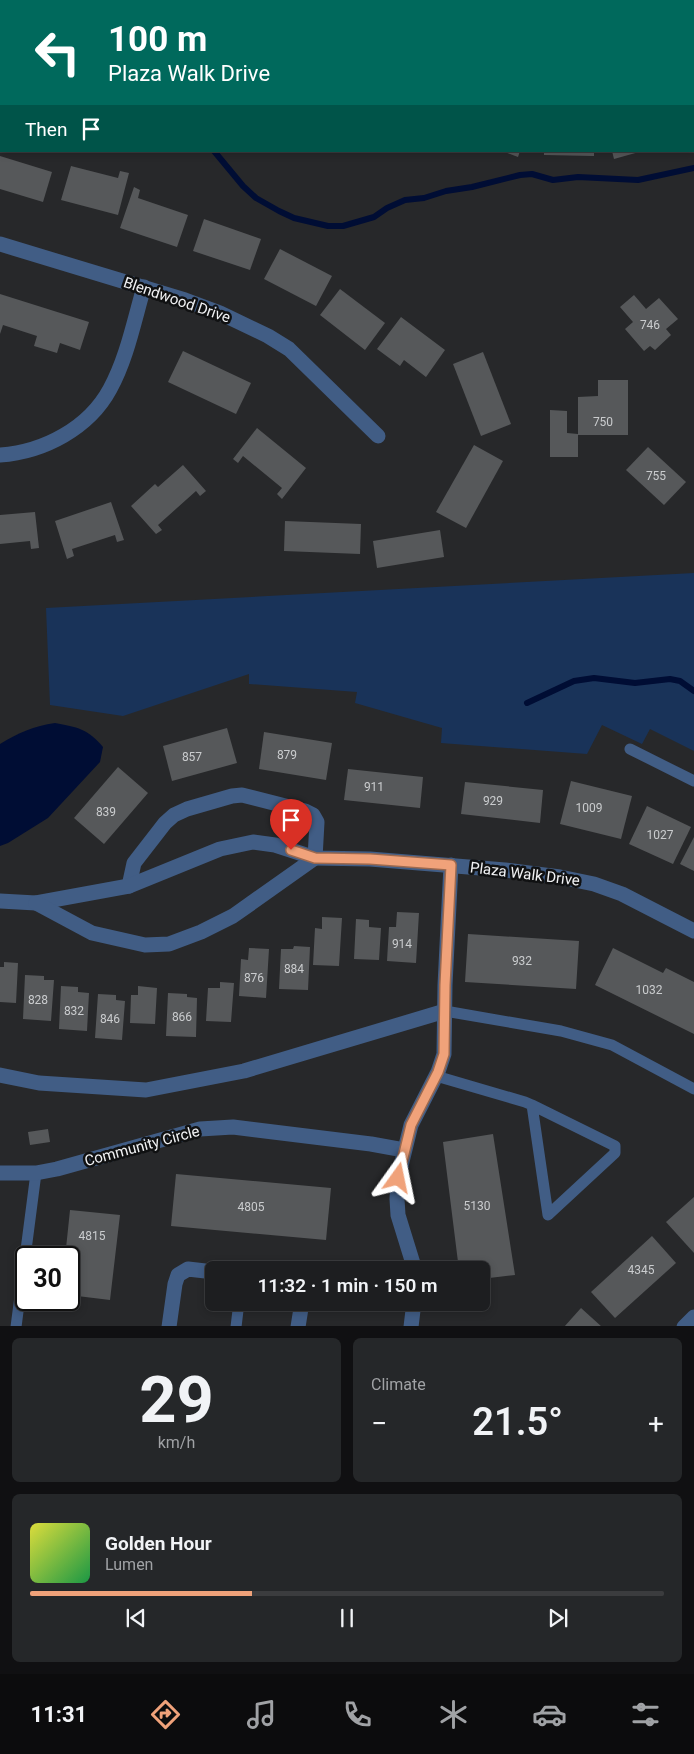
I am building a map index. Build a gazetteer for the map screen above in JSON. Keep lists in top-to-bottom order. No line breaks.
{"streets":{"street":["Blendwood Drive","Plaza Walk Drive","Community Circle"]},"house_numbers":["746","750","755","879","857","911","929","1009","839","1027","914","932","884","876","1032","828","832","866","846","5130","4805","4815","4345"],"page":{"turn":["100 m","Plaza Walk Drive"],"then":"Then","limit":"30","trip":"11:32 · 1 min · 150 m","tile":[["29","km/h"],"Climate"],"heat":["−","21.5°","+"],"song":["Golden Hour","Lumen"],"tabs":"11:31"}}
